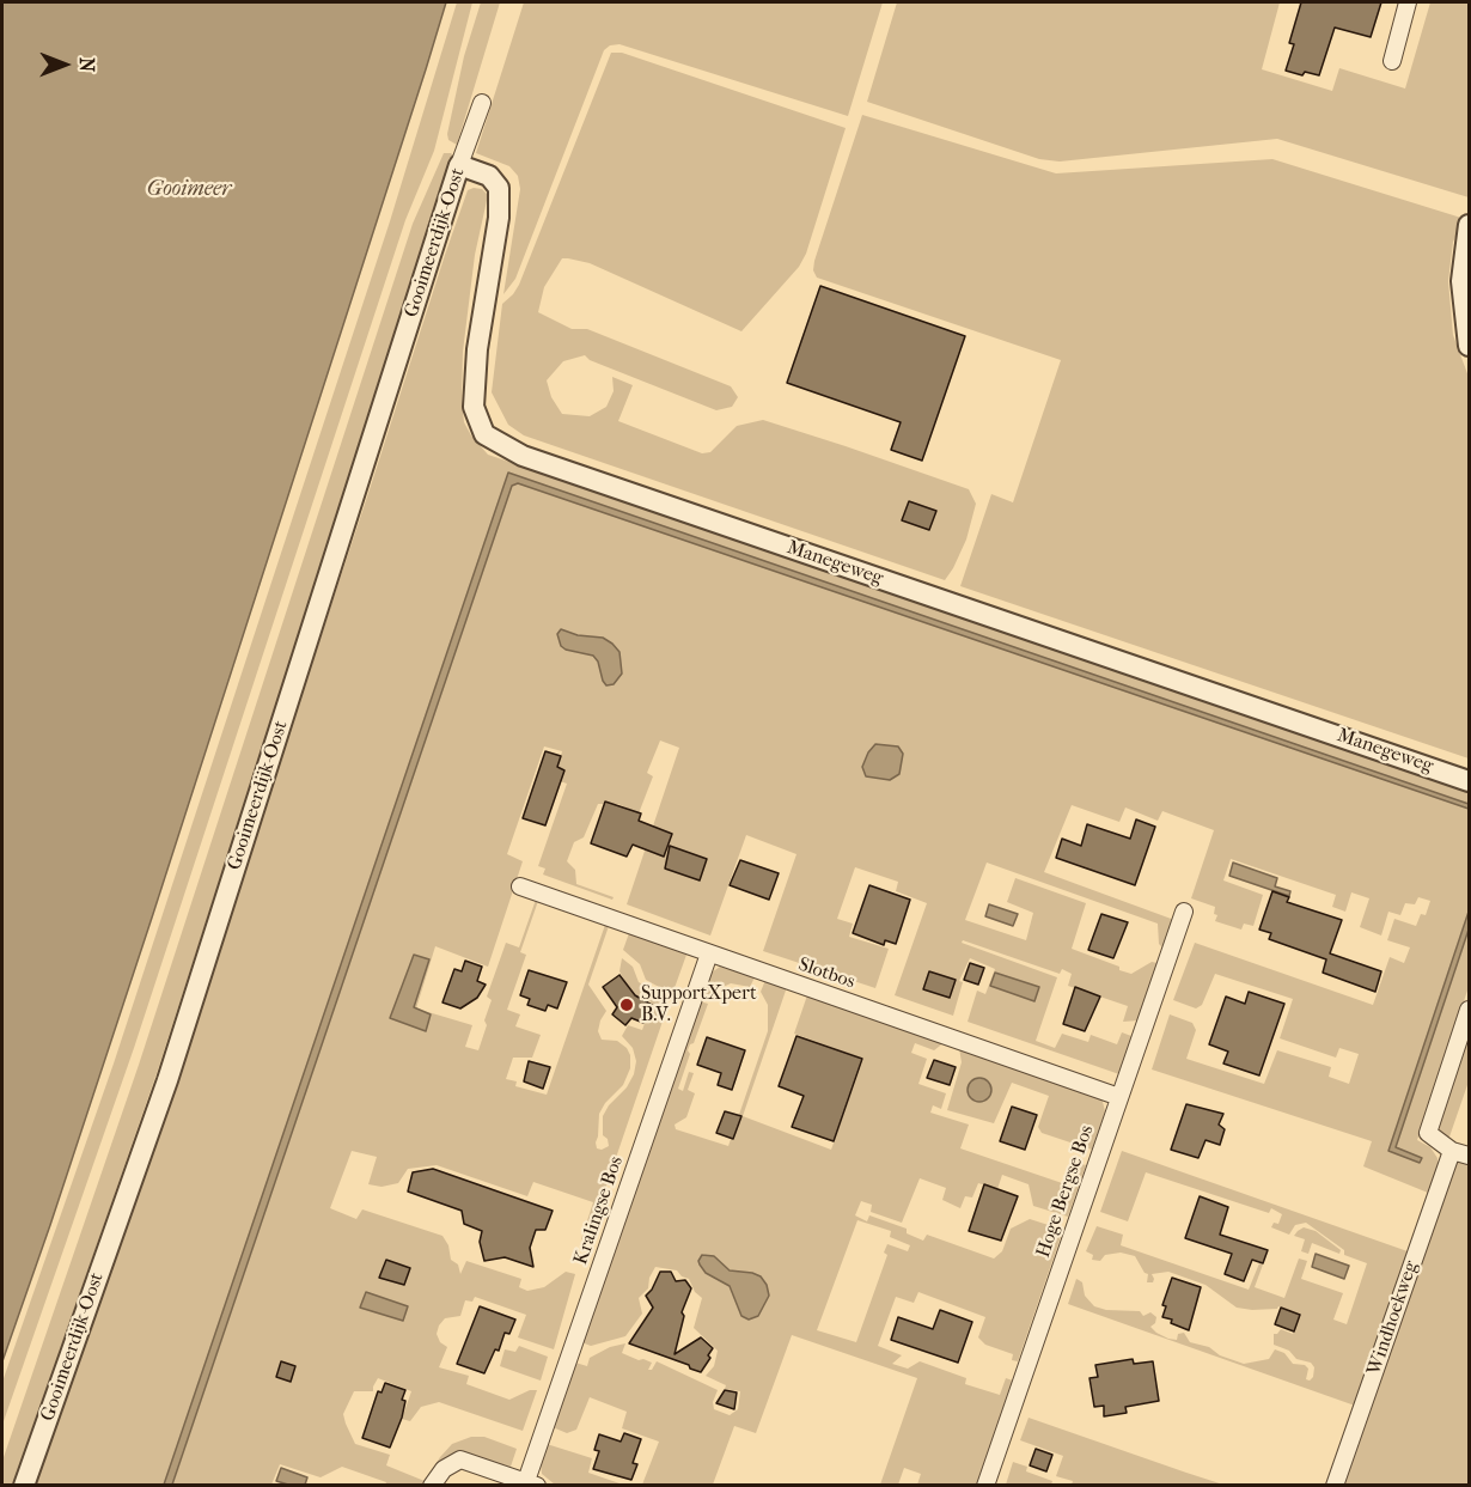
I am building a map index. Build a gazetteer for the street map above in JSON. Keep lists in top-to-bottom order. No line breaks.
{"streets":{"street":["Gooimeerdijk-Oost","Manegeweg","Slotbos","Hoge Bergse Bos","Kralingse Bos","Windhoekweg"]},"crossings":[["Gooimeerdijk-Oost","Manegeweg"],["Slotbos","Hoge Bergse Bos"],["Slotbos","Kralingse Bos"]],"water":["Gooimeer"],"places":["SupportXpert B.V."],"north":"right"}
